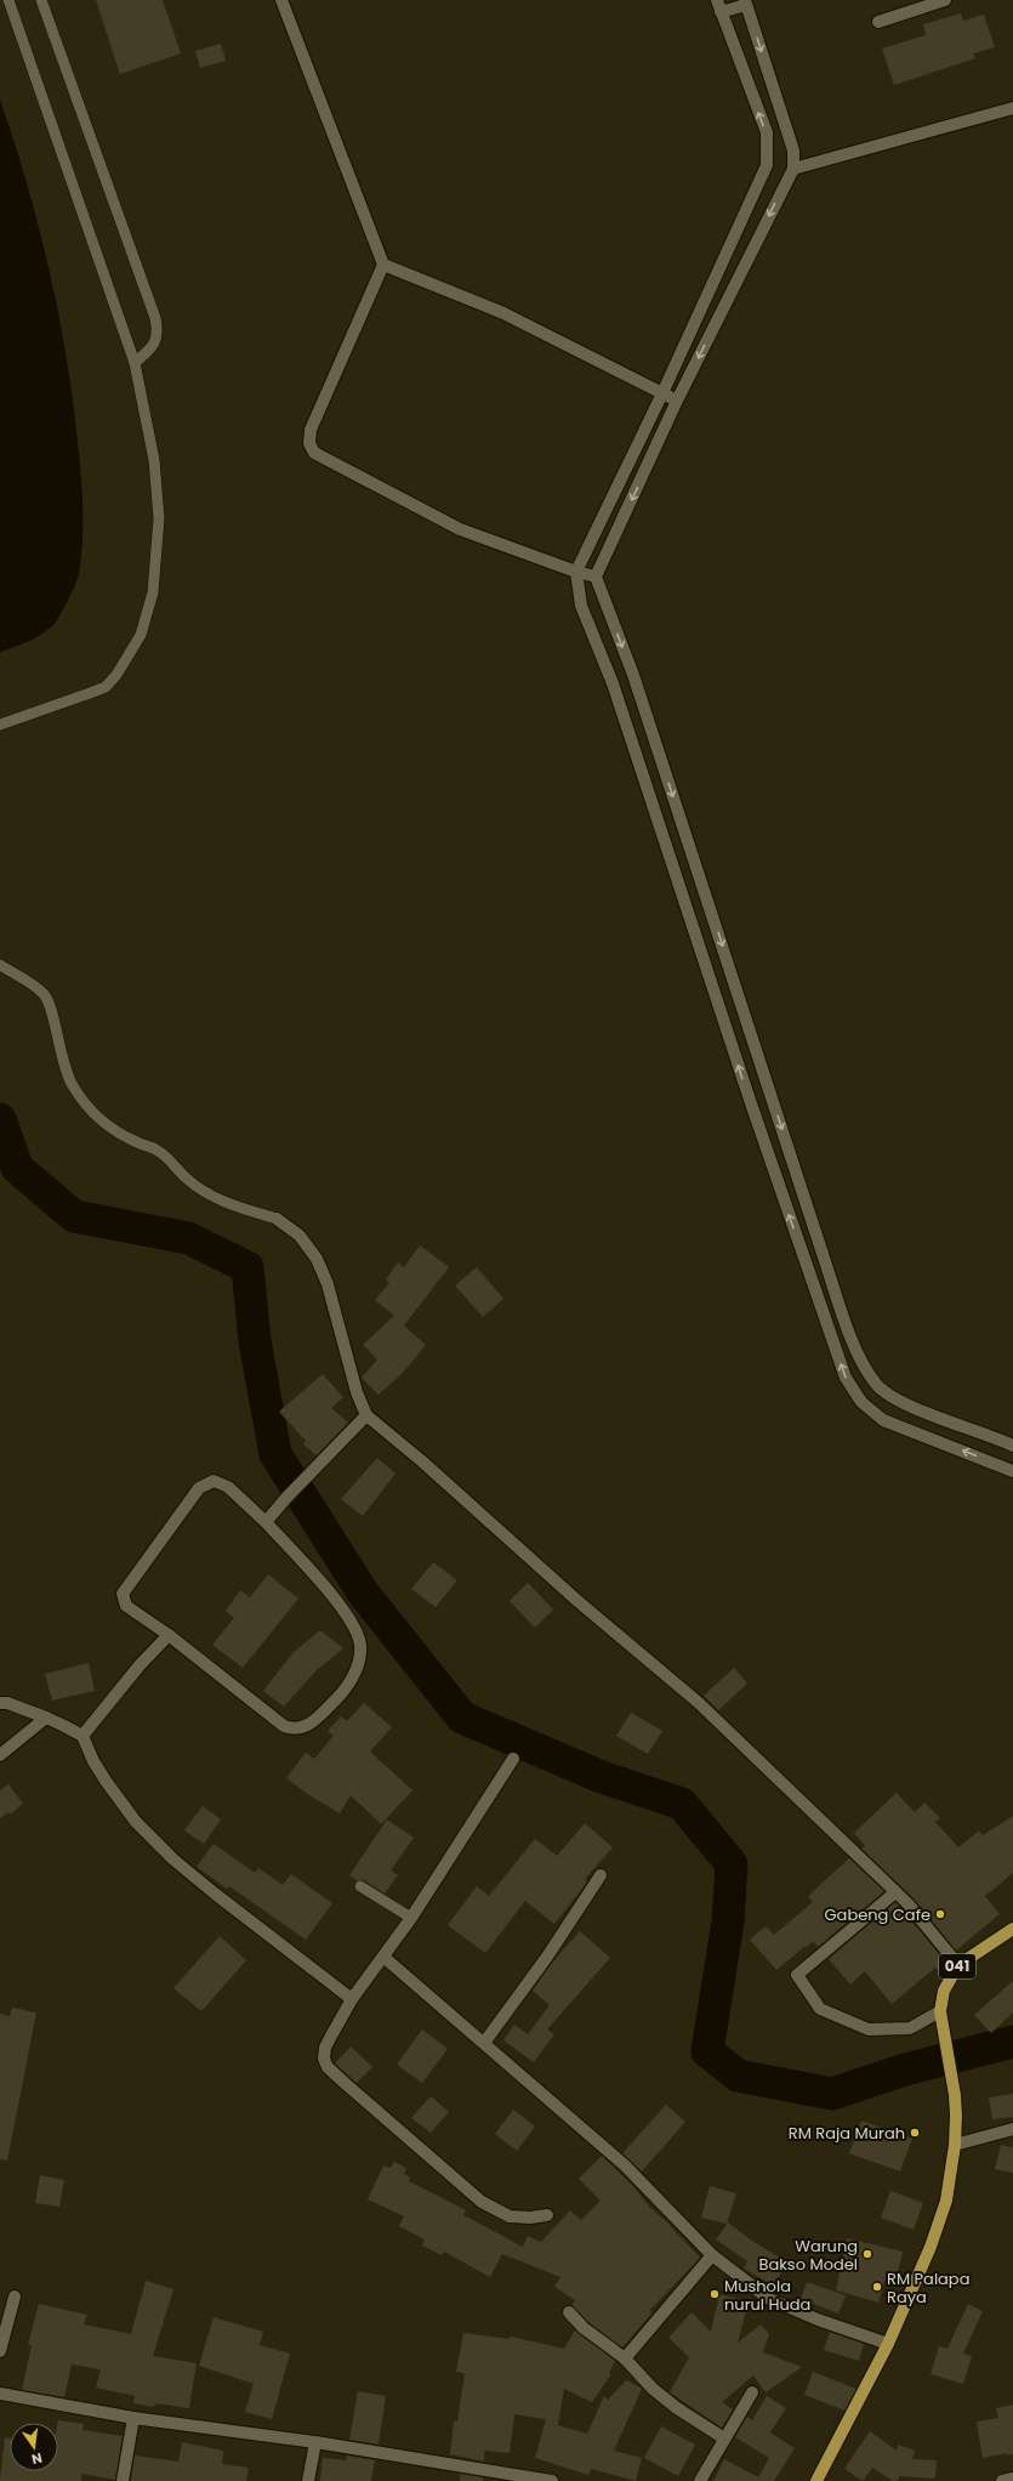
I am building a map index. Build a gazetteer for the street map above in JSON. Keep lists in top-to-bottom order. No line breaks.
{"streets":{"main road":["041"]},"places":["Gabeng Cafe","RM Raja Murah","Warung Bakso Model","RM Palapa Raya","Mushola nurul Huda"],"north":"bottom"}
